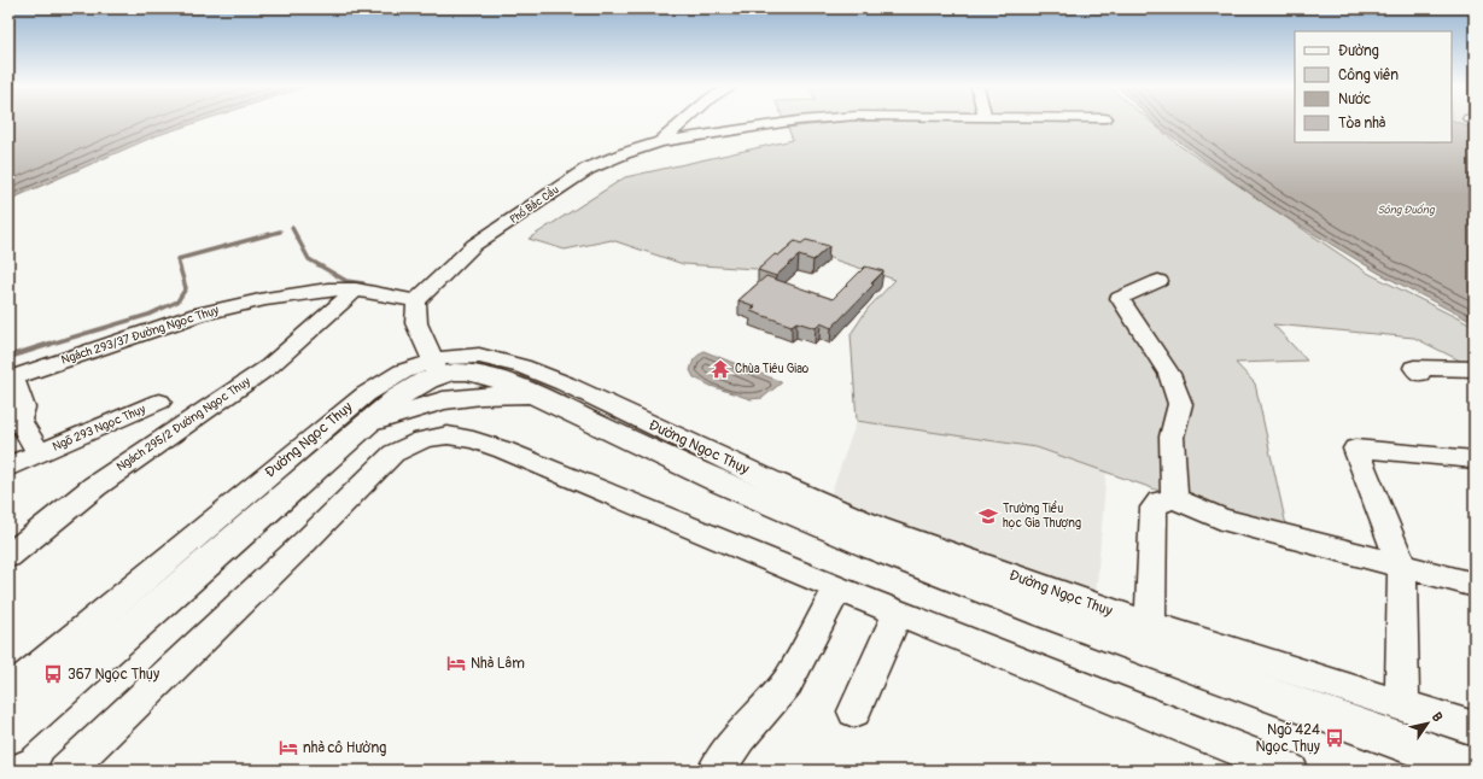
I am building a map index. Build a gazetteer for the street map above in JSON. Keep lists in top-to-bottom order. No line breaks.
{"streets":{"main road":["Đường Ngọc Thụy"],"street":["Phố Bắc Cầu","Ngách 293/37 Đường Ngọc Thụy","Ngách 295/2 Đường Ngọc Thụy","Ngõ 293 Ngọc Thụy"]},"crossings":[["Phố Bắc Cầu","Ngách 293/37 Đường Ngọc Thụy"],["Ngách 293/37 Đường Ngọc Thụy","Ngách 295/2 Đường Ngọc Thụy"]],"water":["Sông Đuống"],"places":{"temple":["Chùa Tiêu Giao"],"school or university":["Trường Tiểu học Gia Thượng"],"hotel":["Nhà Lâm","nhà cô Hường"],"bus stop":["367 Ngọc Thụy","Ngõ 424 Ngọc Thụy"]},"legend":["Đường","Công viên","Nước","Tòa nhà"],"north":"top right"}
